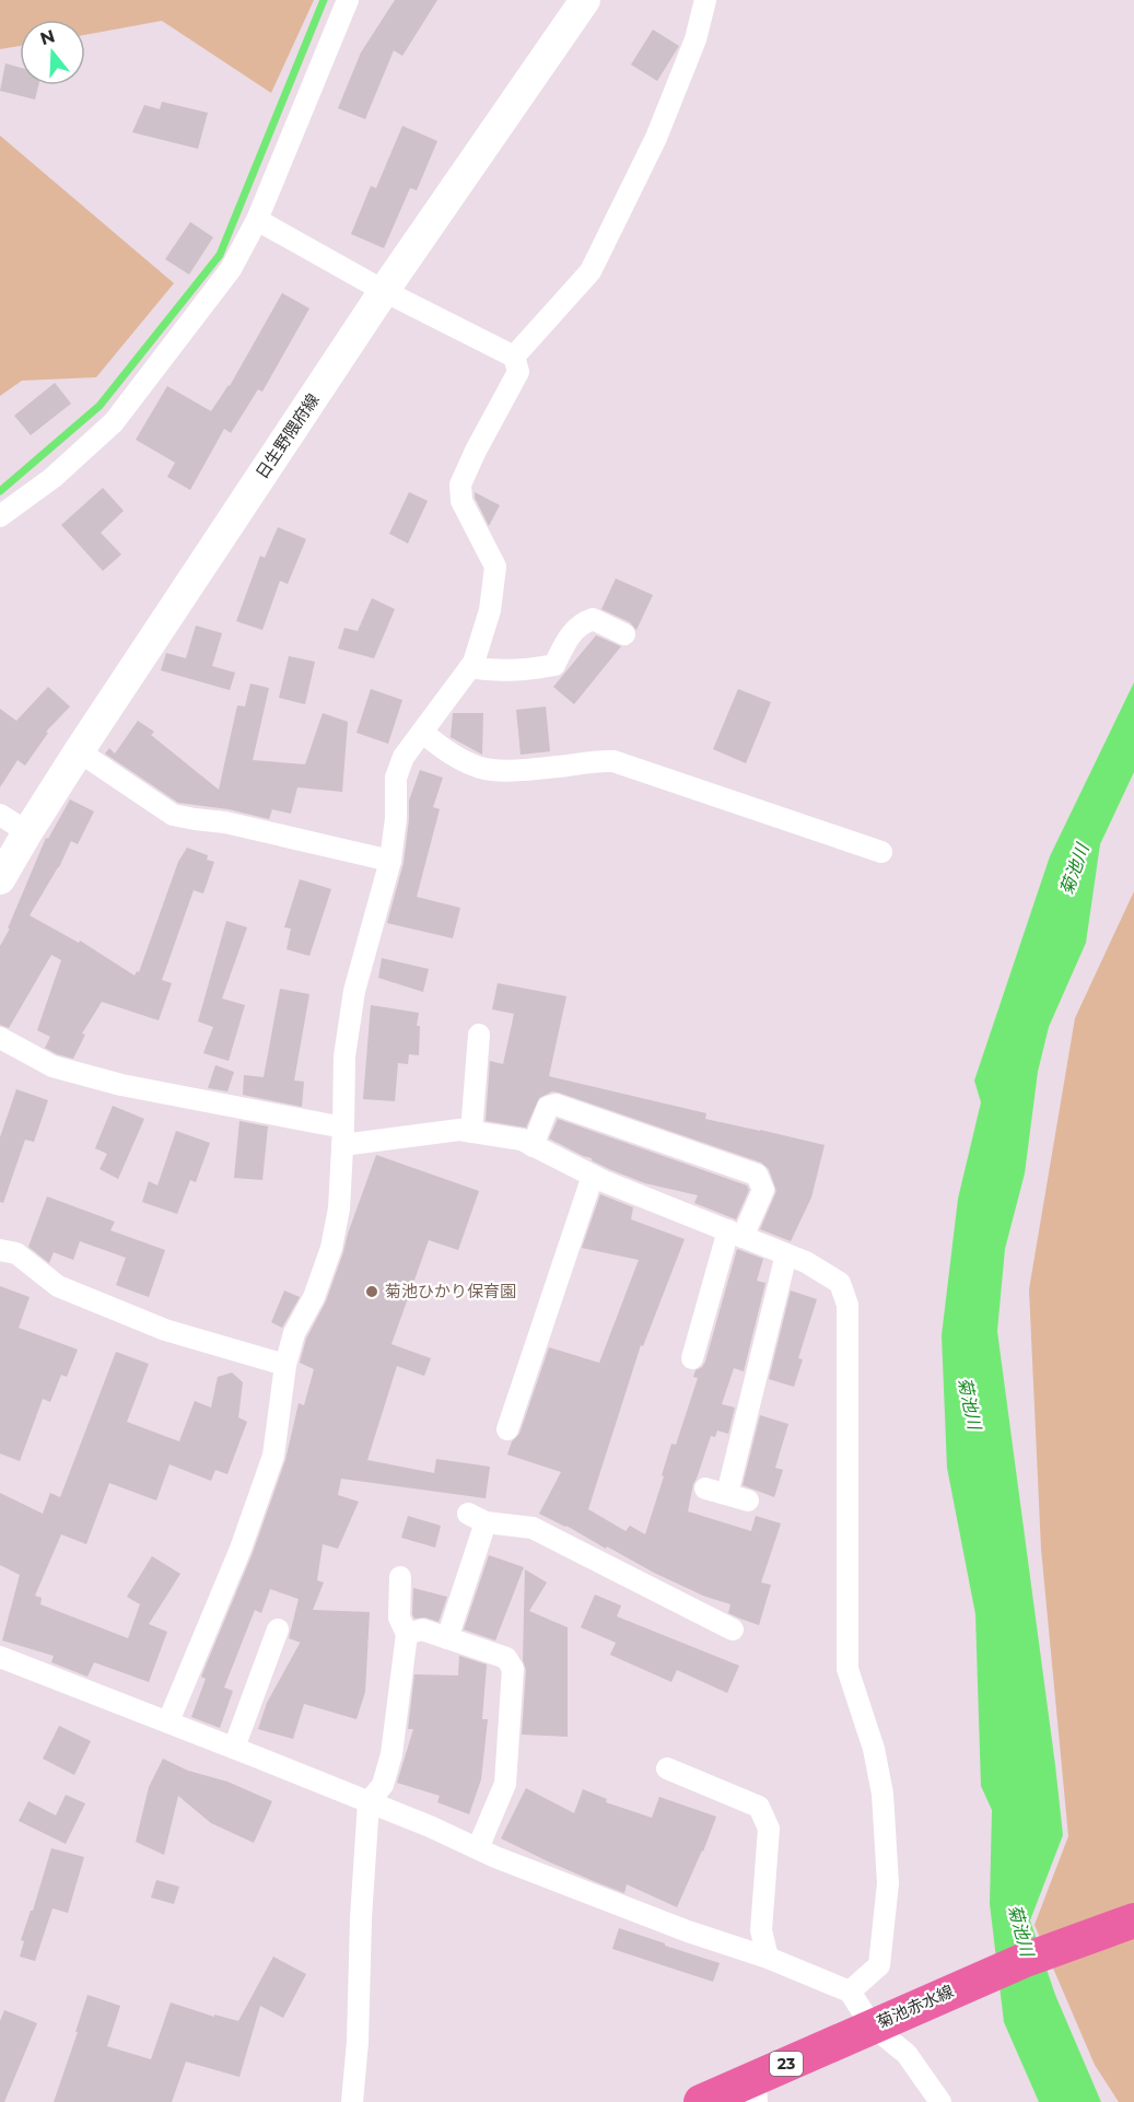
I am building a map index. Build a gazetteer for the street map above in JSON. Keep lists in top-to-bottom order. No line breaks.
{"streets":{"main road":["日生野隈府線","菊池赤水線","23"]},"water":["菊池川"],"places":["菊池ひかり保育園"],"north":"top"}
